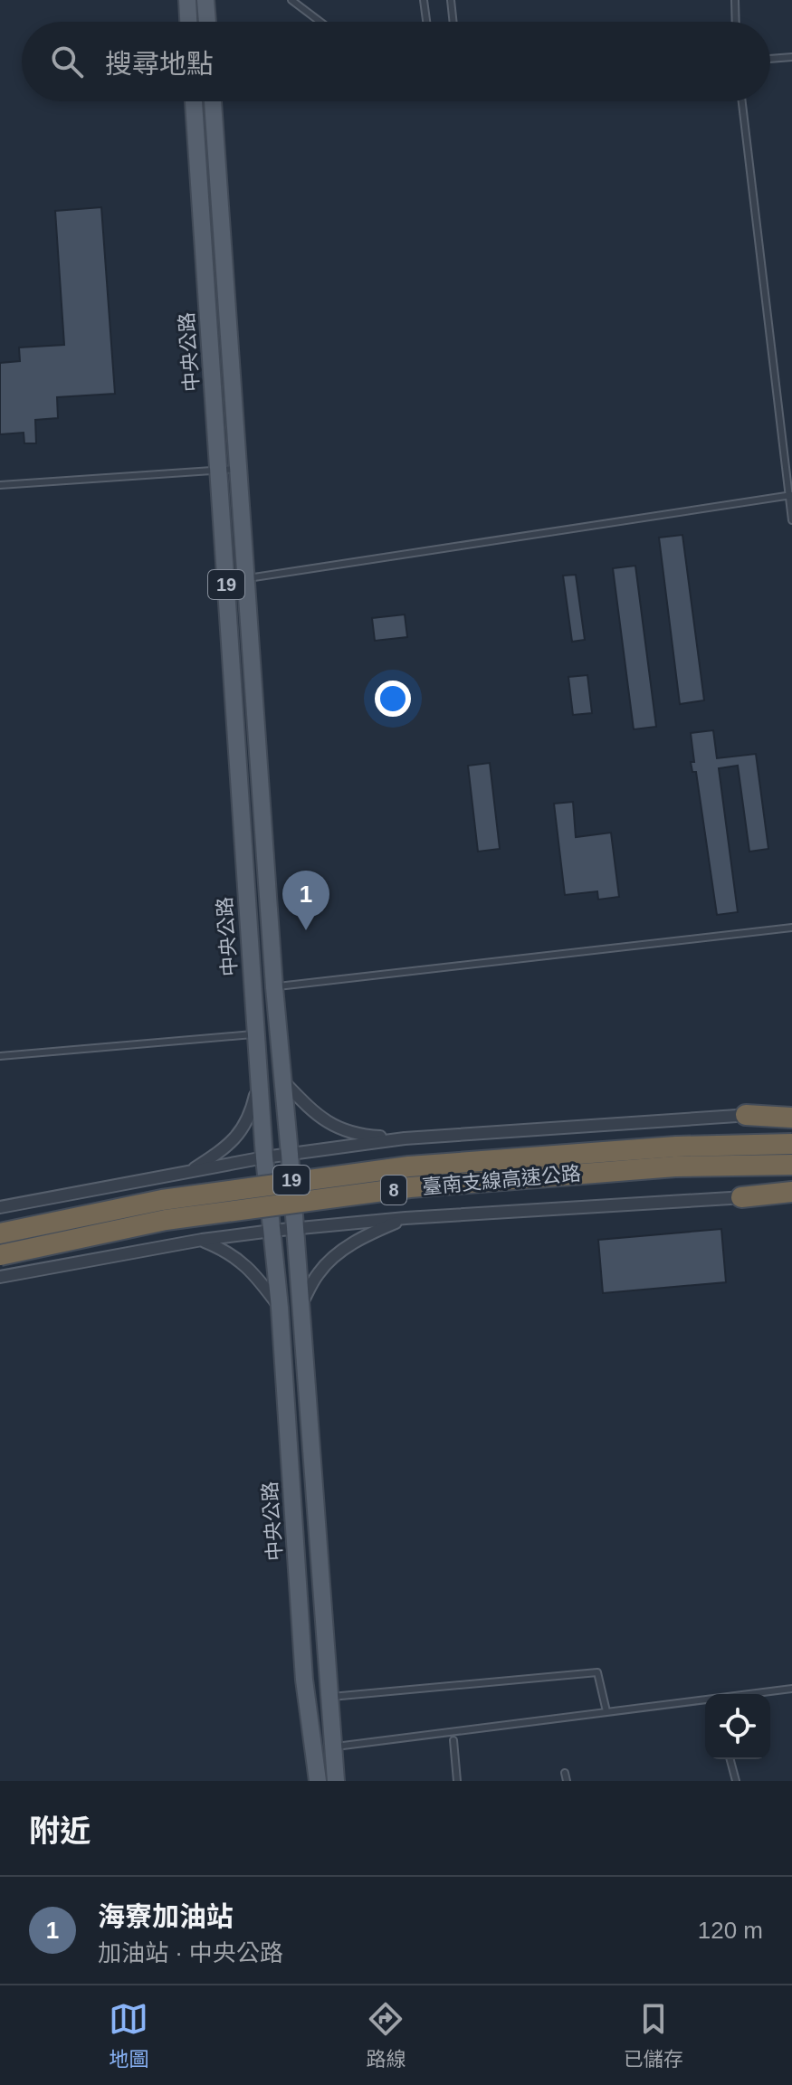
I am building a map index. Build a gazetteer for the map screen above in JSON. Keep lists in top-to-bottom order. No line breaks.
{"streets":{"highway":["臺南支線高速公路","8"],"main road":["中央公路","19"]},"page":{"search":"搜尋地點","pins":"1","heading":"附近","list":[{"mark":"1","name":"海寮加油站","note":"加油站 · 中央公路","value":"120 m"}],"nav":["地圖","路線","已儲存"]}}
